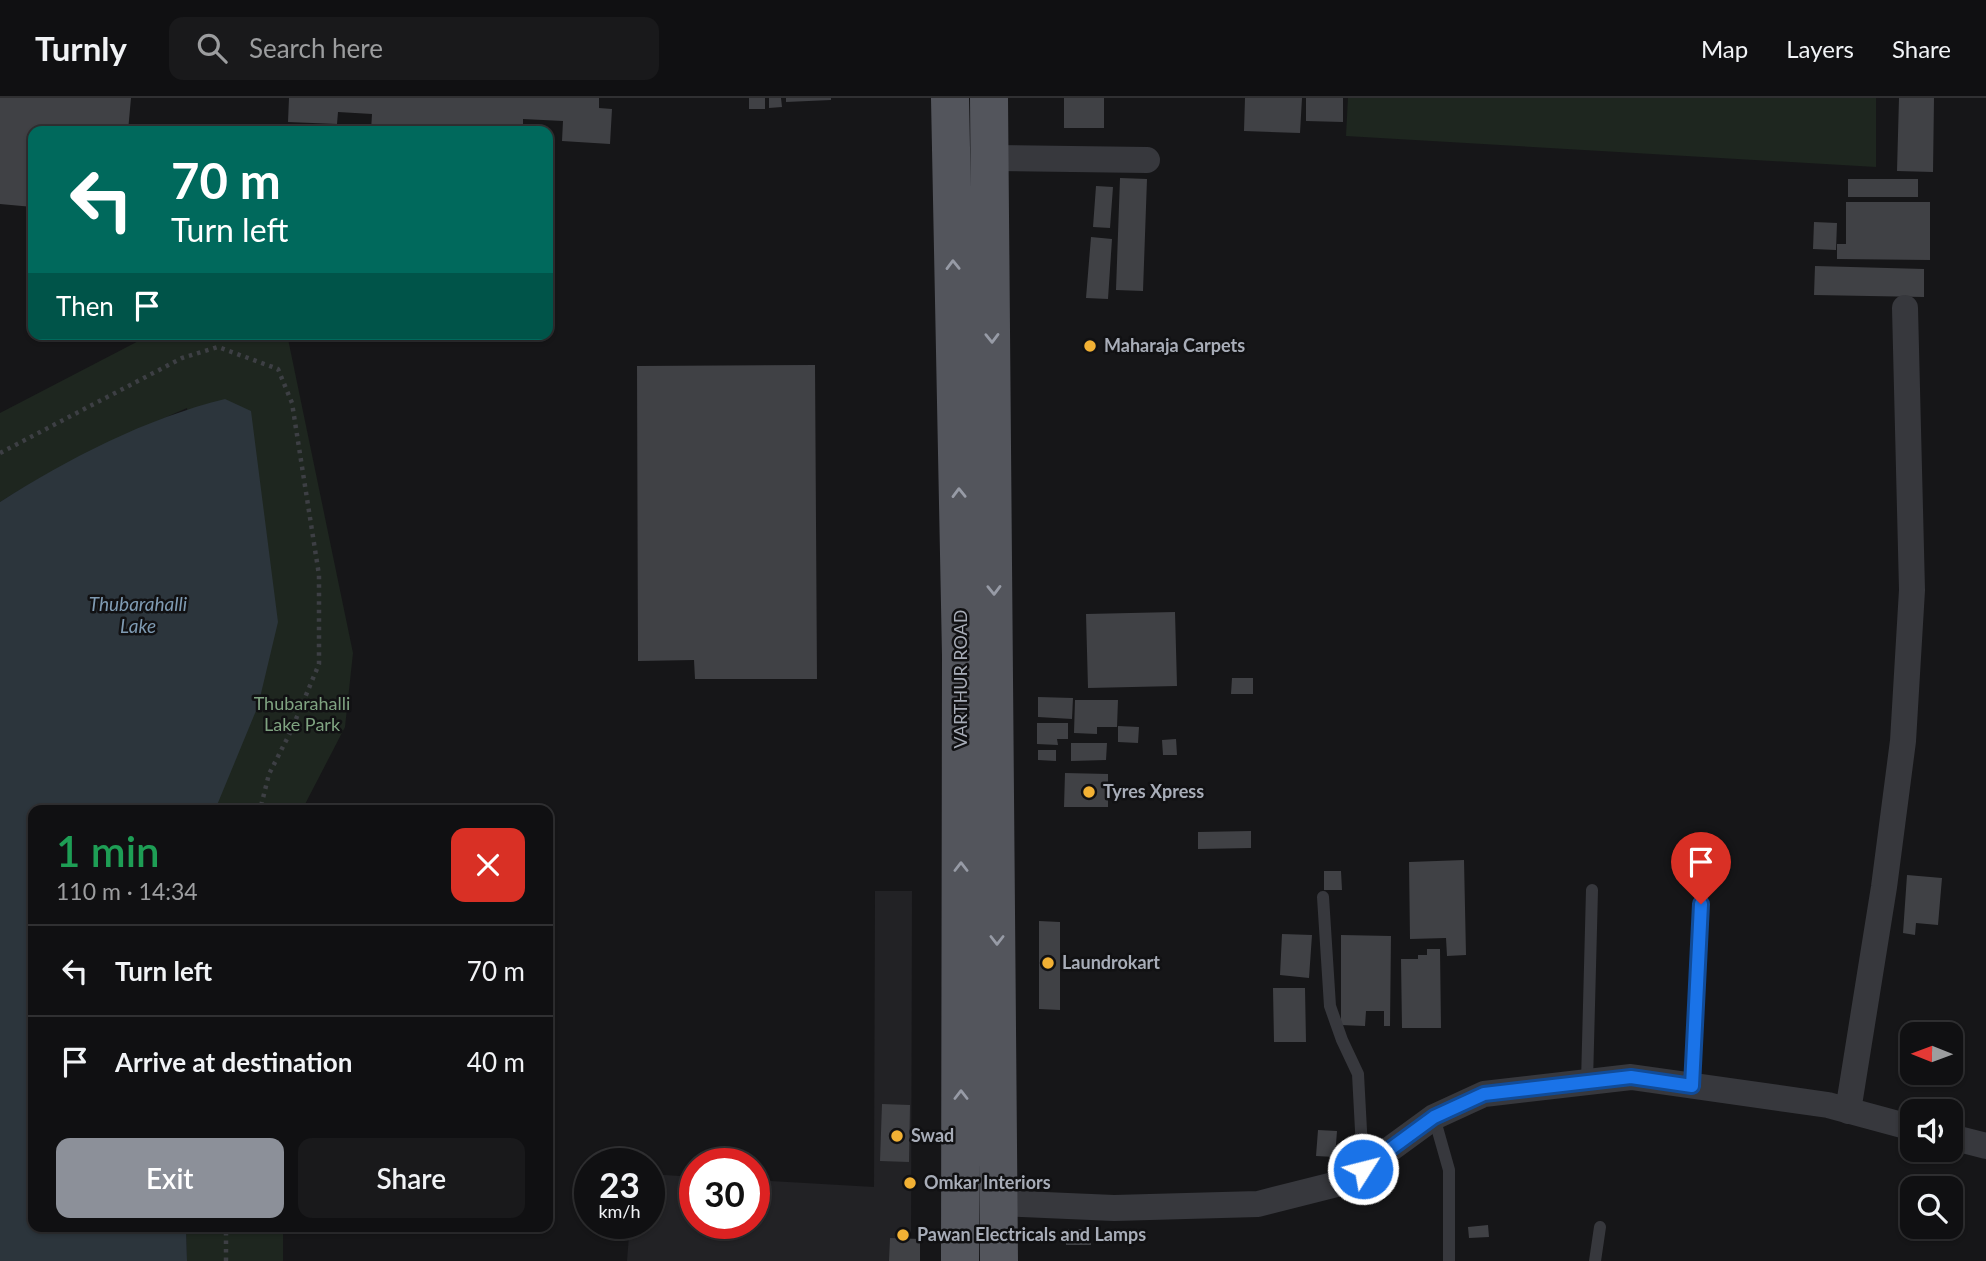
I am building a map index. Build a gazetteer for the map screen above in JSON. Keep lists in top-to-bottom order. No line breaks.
{"streets":{"main road":["VARTHUR ROAD"]},"water":["Thubarahalli Lake"],"parks":["Thubarahalli Lake Park"],"places":["Maharaja Carpets","Tyres Xpress","Laundrokart","Swad","Omkar Interiors","Pawan Electricals and Lamps"],"north":"left","page":{"header":"Turnly","search":"Search here","nav":["Map","Layers","Share"],"turn":["70 m","Turn left"],"then":"Then","heading":["1 min","110 m · 14:34"],"list":[{"name":"Turn left","value":"70 m"},{"name":"Arrive at destination","value":"40 m"}],"buttons":["Exit","Share"],"speed":"23 km/h","limit":"30"}}
